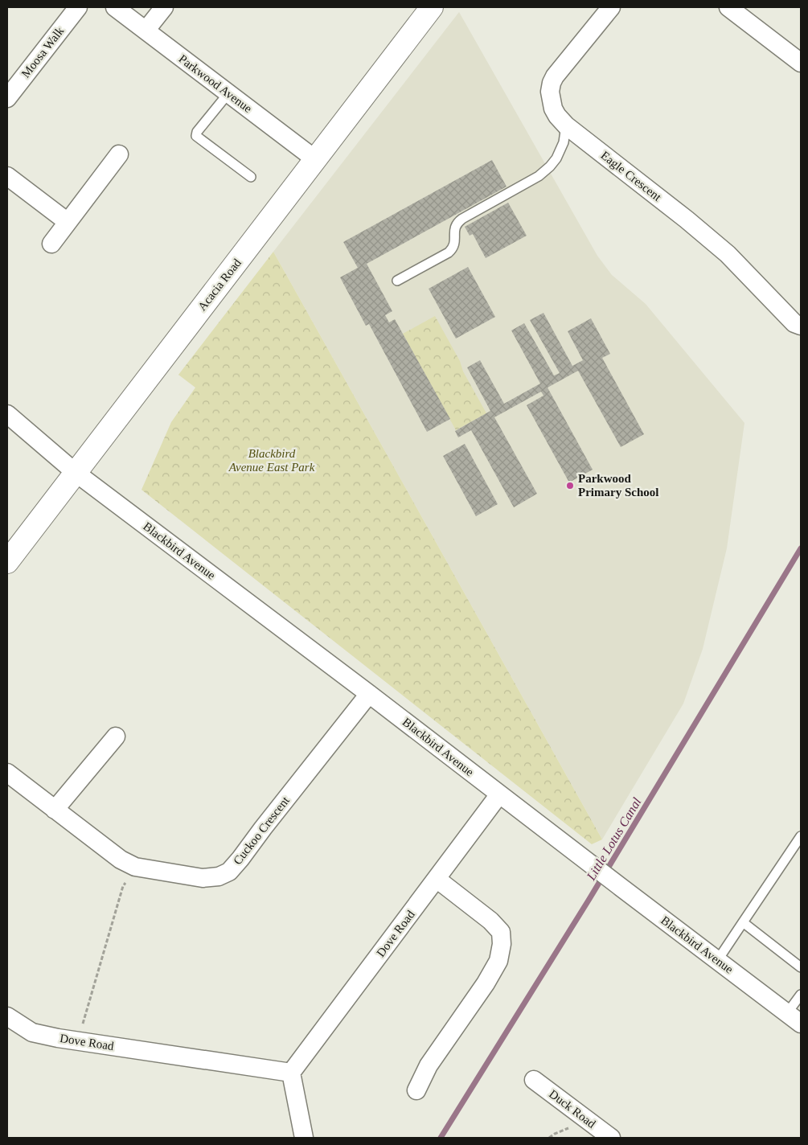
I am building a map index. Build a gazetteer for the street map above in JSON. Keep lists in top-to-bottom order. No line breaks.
{"streets":{"street":["Moosa Walk","Parkwood Avenue","Eagle Crescent","Acacia Road","Blackbird Avenue","Cuckoo Crescent","Dove Road","Duck Road"]},"crossings":[["Parkwood Avenue","Acacia Road"],["Acacia Road","Blackbird Avenue"],["Blackbird Avenue","Cuckoo Crescent"],["Blackbird Avenue","Dove Road"]],"water":["Little Lotus Canal"],"parks":["Blackbird Avenue East Park"],"places":["Parkwood Primary School"]}
